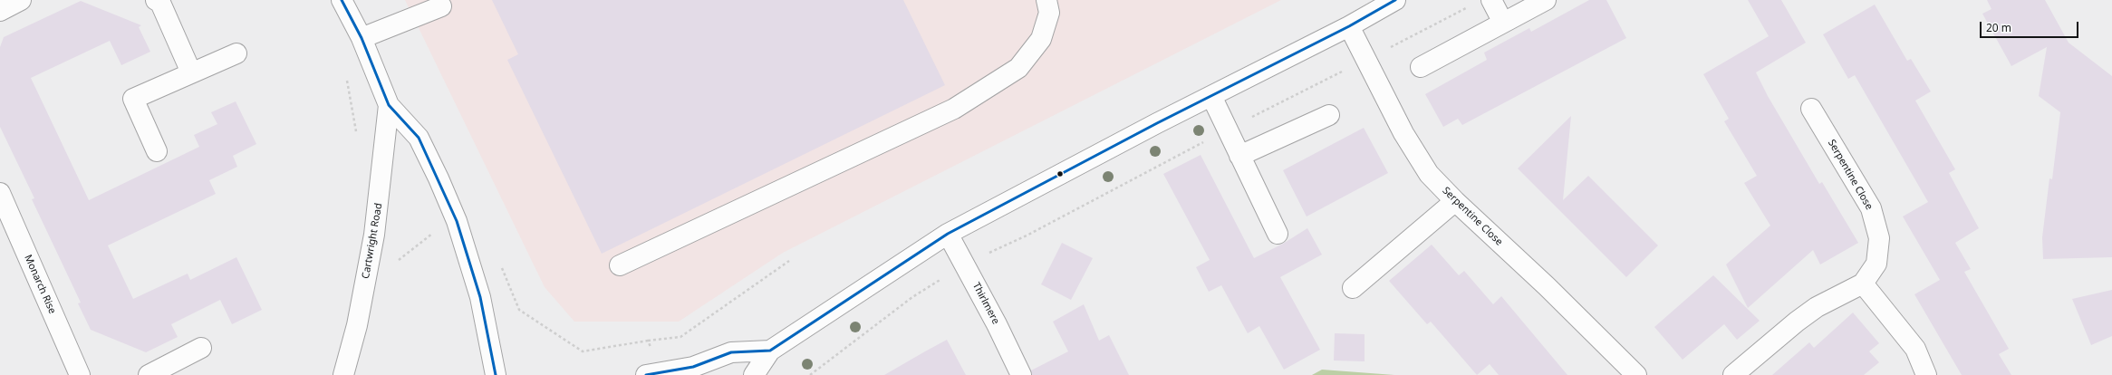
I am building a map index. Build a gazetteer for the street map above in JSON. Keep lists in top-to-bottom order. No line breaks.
{"streets":{"street":["Serpentine Close","Cartwright Road","Monarch Rise","Thirlmere"]},"scale_bar":"20 m"}
